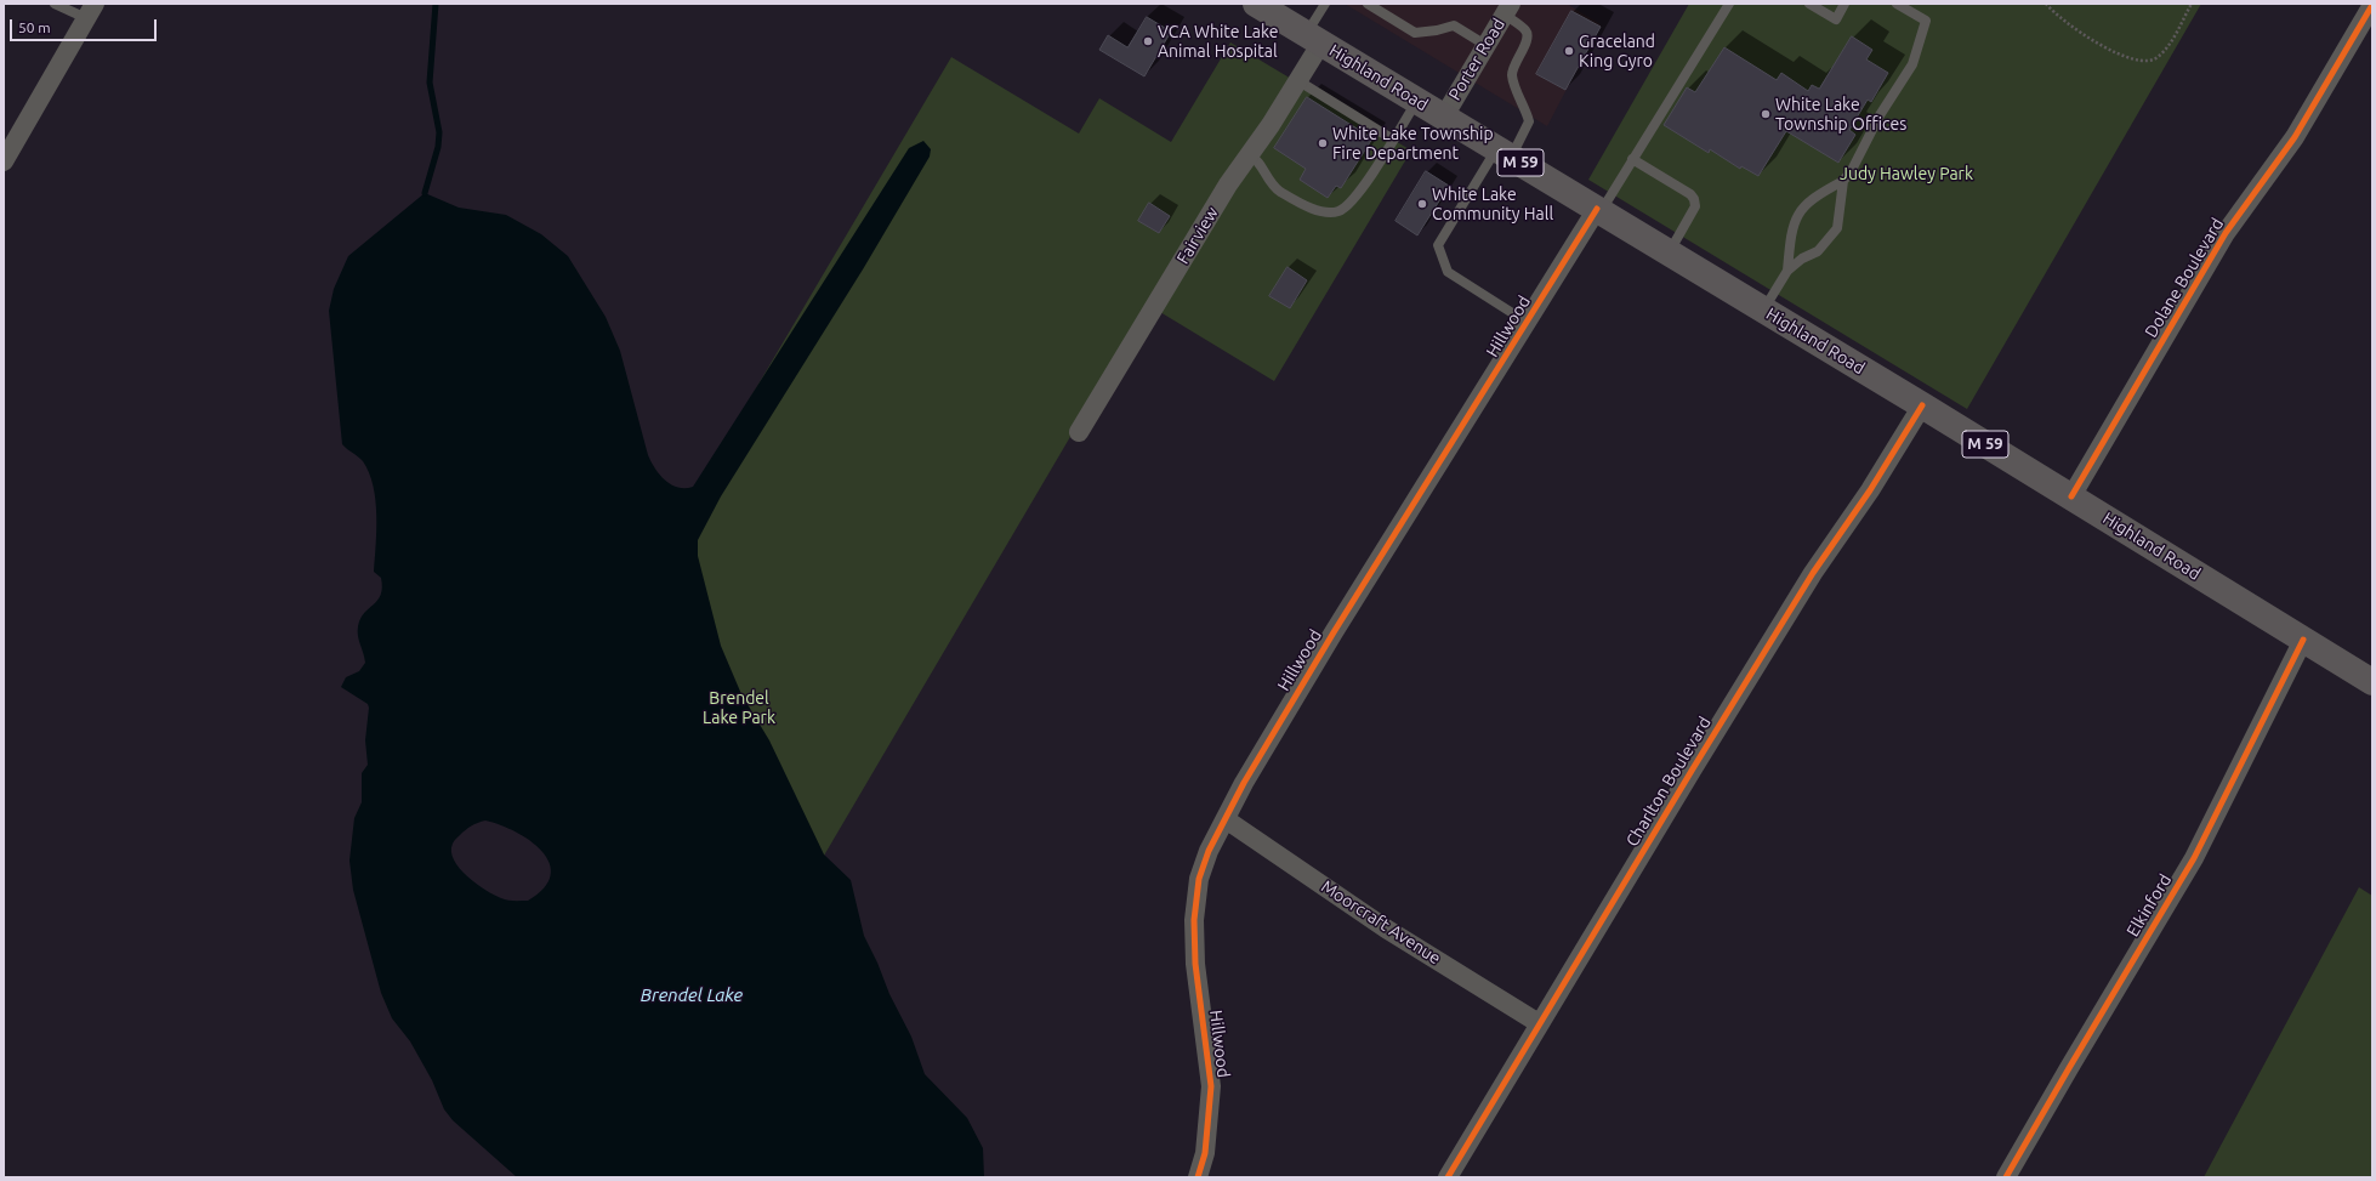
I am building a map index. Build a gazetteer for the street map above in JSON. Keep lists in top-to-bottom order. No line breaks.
{"streets":{"highway":["Highland Road","M 59"],"street":["Porter Road","Fairview","Dolane Boulevard","Hillwood","Charlton Boulevard","Elkinford","Moorcraft Avenue"]},"crossings":[["Porter Road","Highland Road"],["Highland Road","Fairview"],["Highland Road","Dolane Boulevard"],["Highland Road","Hillwood"],["Highland Road","Charlton Boulevard"],["Highland Road","Elkinford"],["Hillwood","Moorcraft Avenue"],["Charlton Boulevard","Moorcraft Avenue"]],"water":["Brendel Lake"],"parks":["Judy Hawley Park","Brendel Lake Park"],"places":["VCA White Lake Animal Hospital","Graceland King Gyro","White Lake Township Offices","White Lake Township Fire Department","White Lake Community Hall"],"scale_bar":"50 m"}
